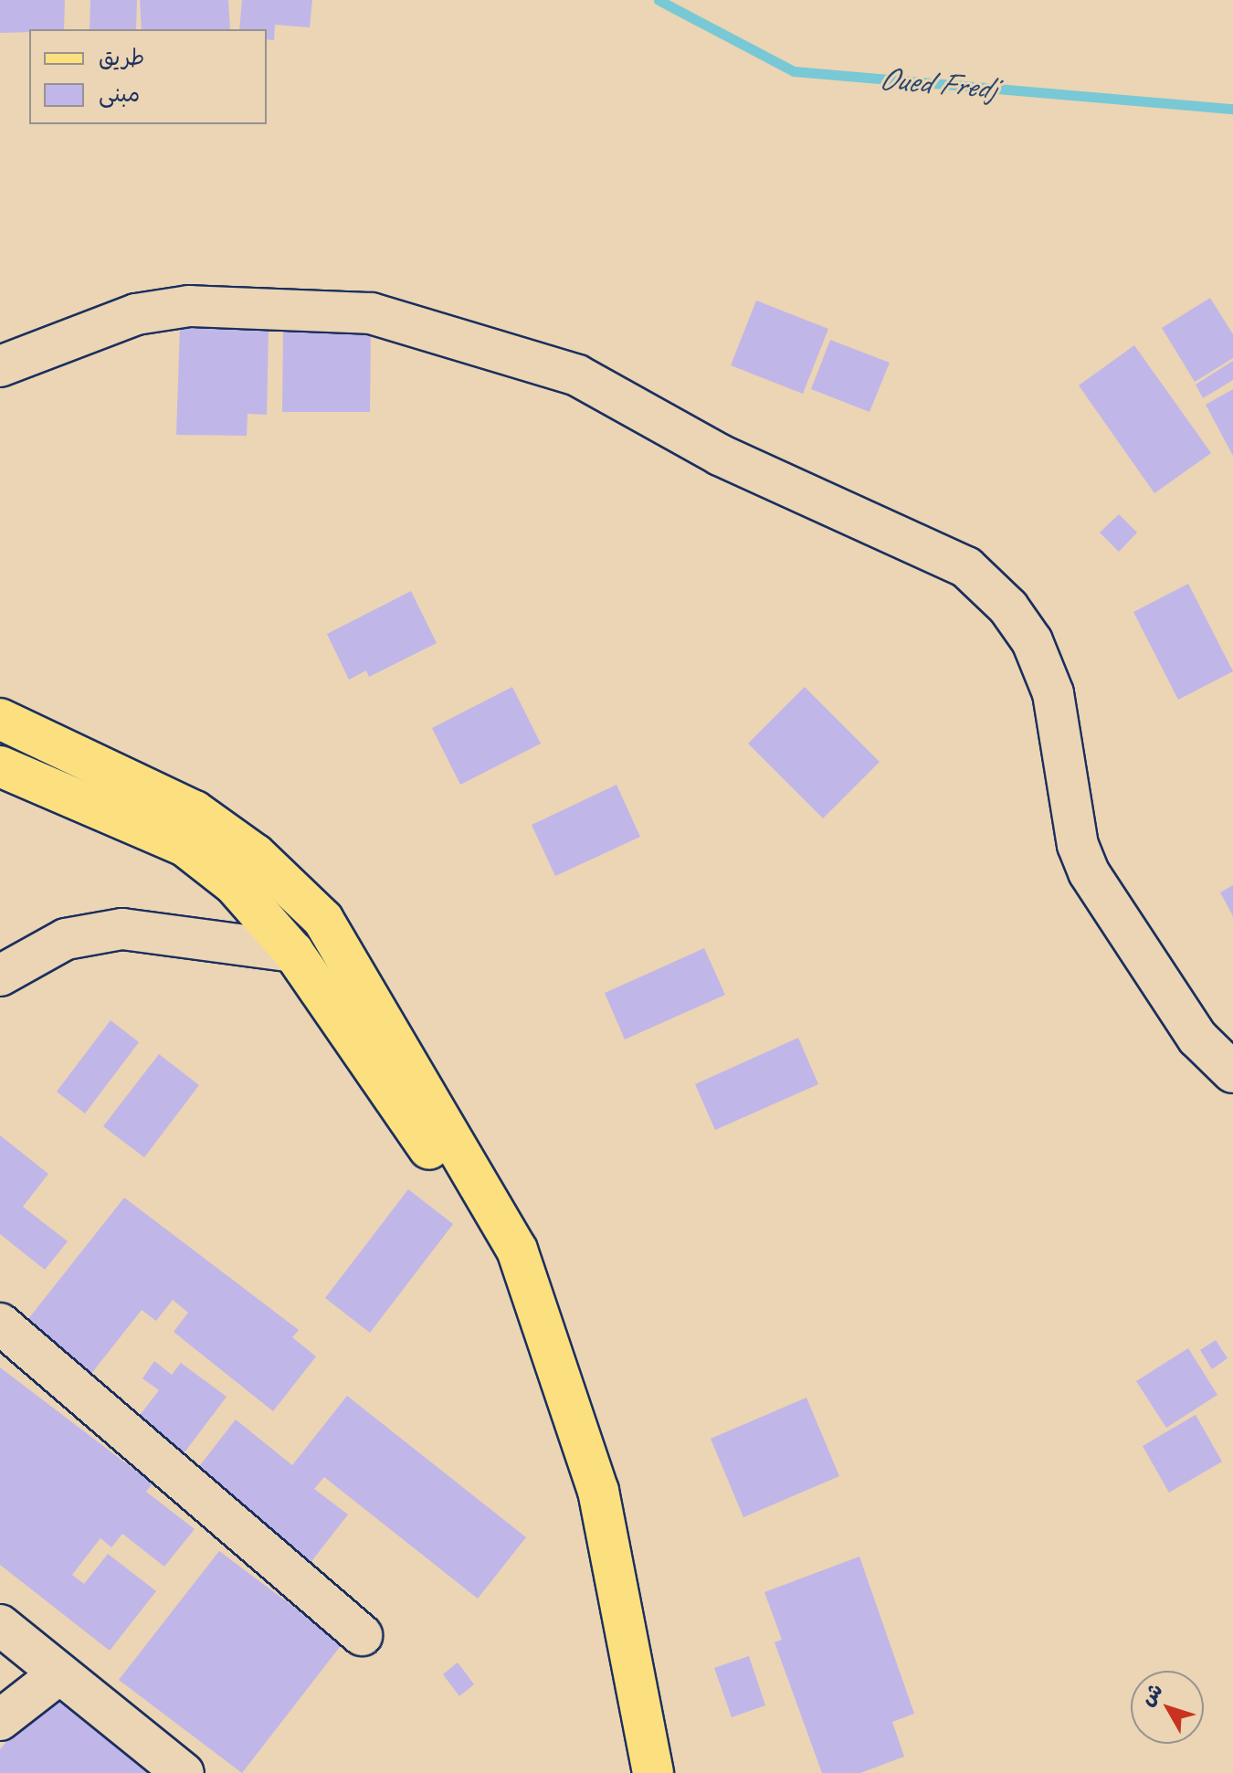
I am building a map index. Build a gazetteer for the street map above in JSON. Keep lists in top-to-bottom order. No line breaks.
{"water":["Oued Fredj"],"legend":["طريق","مبنى"],"north":"top left"}
